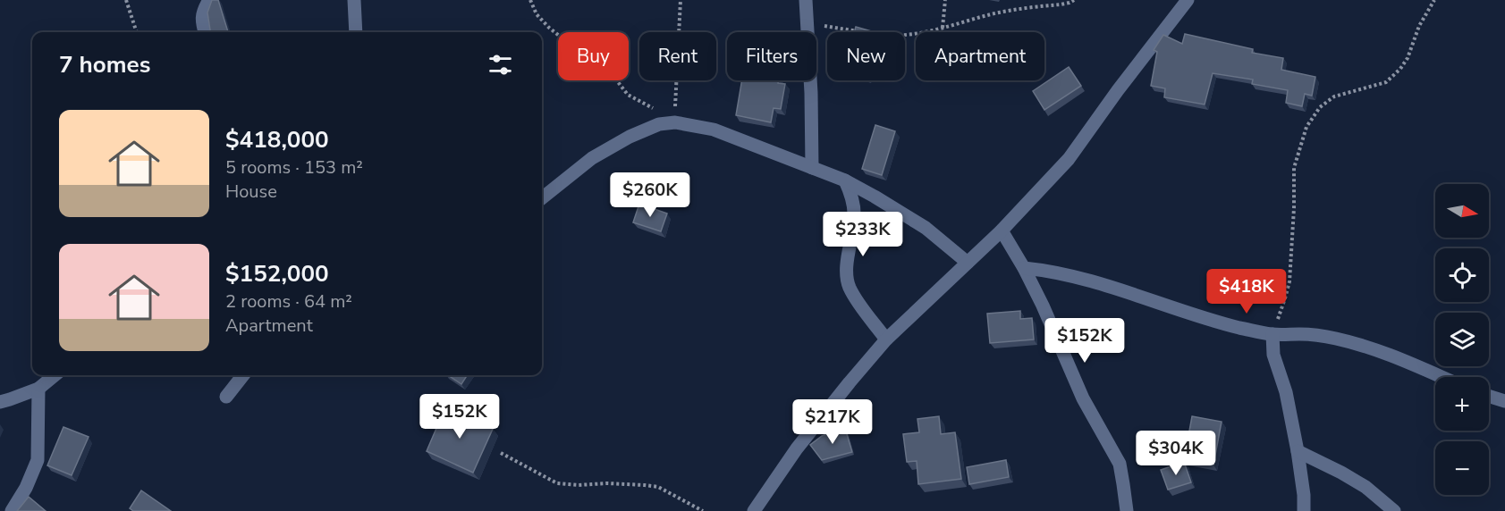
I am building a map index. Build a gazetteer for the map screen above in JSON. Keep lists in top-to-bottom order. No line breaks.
{"north":"right","page":{"chip":["Buy","Rent","Filters","New","Apartment"],"heading":"7 homes","list":[{"name":"$418,000","note":"5 rooms · 153 m² · House"},{"name":"$152,000","note":"2 rooms · 64 m² · Apartment"}],"price":["$260K","$233K","$418K","$152K","$152K","$217K","$304K"],"map_buttons":["+","−"]}}
